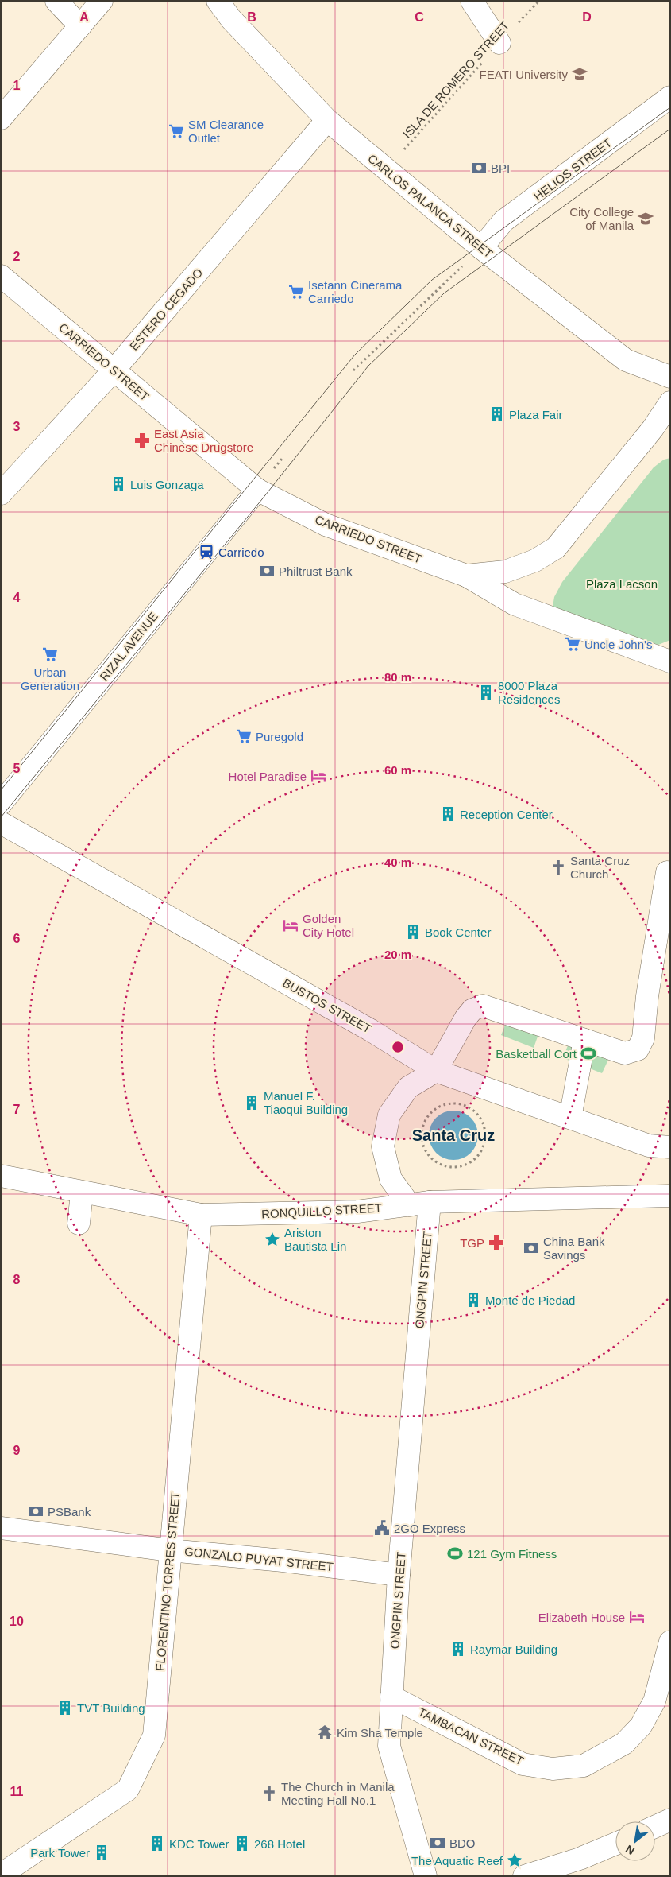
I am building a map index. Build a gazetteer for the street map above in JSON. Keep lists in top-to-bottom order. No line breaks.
{"streets":{"street":["HELIOS STREET","CARLOS PALANCA STREET","ESTERO CEGADO","CARRIEDO STREET","RIZAL AVENUE","BUSTOS STREET","RONQUILLO STREET","ONGPIN STREET","GONZALO PUYAT STREET","FLORENTINO TORRES STREET","TAMBACAN STREET"],"path":["ISLA DE ROMERO STREET"]},"crossings":[["ISLA DE ROMERO STREET","CARLOS PALANCA STREET"],["HELIOS STREET","CARLOS PALANCA STREET"],["CARLOS PALANCA STREET","ESTERO CEGADO"],["ESTERO CEGADO","CARRIEDO STREET"],["CARRIEDO STREET","RIZAL AVENUE"],["RONQUILLO STREET","ONGPIN STREET"],["RONQUILLO STREET","FLORENTINO TORRES STREET"],["ONGPIN STREET","GONZALO PUYAT STREET"],["ONGPIN STREET","TAMBACAN STREET"],["GONZALO PUYAT STREET","FLORENTINO TORRES STREET"]],"districts":["Santa Cruz"],"parks":["Plaza Lacson"],"places":{"school or university":["FEATI University","City College of Manila"],"supermarket":["SM Clearance Outlet","Isetann Cinerama Carriedo","Uncle John's","Urban Generation","Puregold"],"bank":["BPI","Philtrust Bank","China Bank Savings","PSBank","BDO"],"building":["Plaza Fair","Luis Gonzaga","8000 Plaza Residences","Reception Center","Book Center","Manuel F. Tiaoqui Building","Monte de Piedad","Raymar Building","TVT Building","KDC Tower","268 Hotel","Park Tower"],"pharmacy":["East Asia Chinese Drugstore","TGP"],"station":["Carriedo"],"hotel":["Hotel Paradise","Golden City Hotel","Elizabeth House"],"church":["Santa Cruz Church","The Church in Manila Meeting Hall No.1"],"sports":["Basketball Cort","121 Gym Fitness"],"place":["Ariston Bautista Lin","The Aquatic Reef"],"public building":["2GO Express"],"temple":["Kim Sha Temple"]},"north":"bottom left","grid":{"columns":["A","B","C","D"],"rows":["1","2","3","4","5","6","7","8","9","10","11"]},"rings":["80 m","60 m","40 m","20 m"]}
